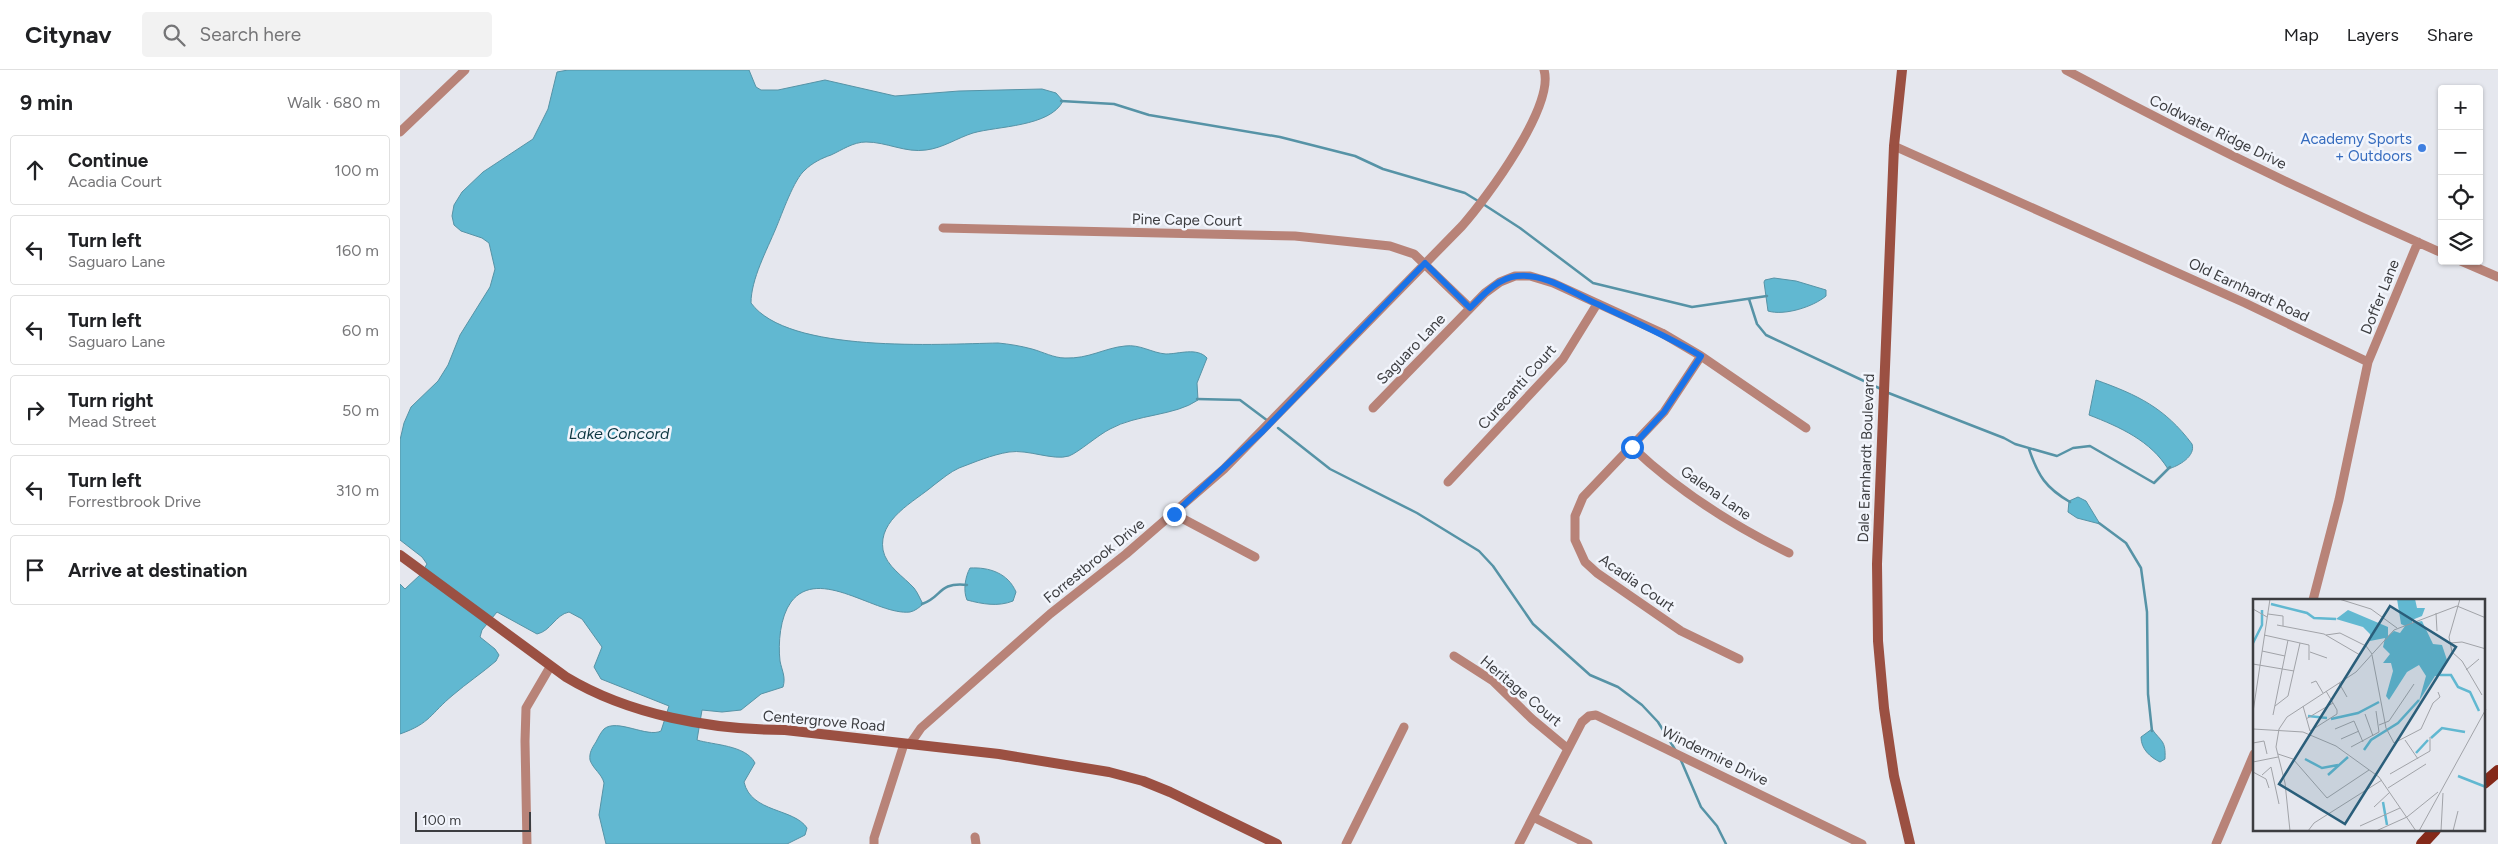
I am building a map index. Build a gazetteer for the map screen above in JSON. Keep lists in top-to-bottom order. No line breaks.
{"streets":{"street":["Coldwater Ridge Drive","Pine Cape Court","Old Earnhardt Road","Doffer Lane","Saguaro Lane","Curecanti Court","Dale Earnhardt Boulevard","Galena Lane","Forrestbrook Drive","Acadia Court","Heritage Court","Centergrove Road","Windermire Drive"]},"crossings":[["Coldwater Ridge Drive","Doffer Lane"],["Pine Cape Court","Saguaro Lane"],["Pine Cape Court","Forrestbrook Drive"],["Old Earnhardt Road","Doffer Lane"],["Old Earnhardt Road","Dale Earnhardt Boulevard"],["Saguaro Lane","Curecanti Court"],["Saguaro Lane","Acadia Court"],["Galena Lane","Acadia Court"],["Forrestbrook Drive","Centergrove Road"],["Heritage Court","Windermire Drive"]],"water":["Lake Concord"],"places":["Academy Sports + Outdoors"],"scale_bar":"100 m","page":{"header":"Citynav","search":"Search here","nav":["Map","Layers","Share"],"heading":["9 min","Walk · 680 m"],"map_buttons":["+","−"],"list":[["Continue","Acadia Court","100 m"],["Turn left","Saguaro Lane","160 m"],["Turn left","Saguaro Lane","60 m"],["Turn right","Mead Street","50 m"],["Turn left","Forrestbrook Drive","310 m"],"Arrive at destination"],"scale":"100 m"}}
